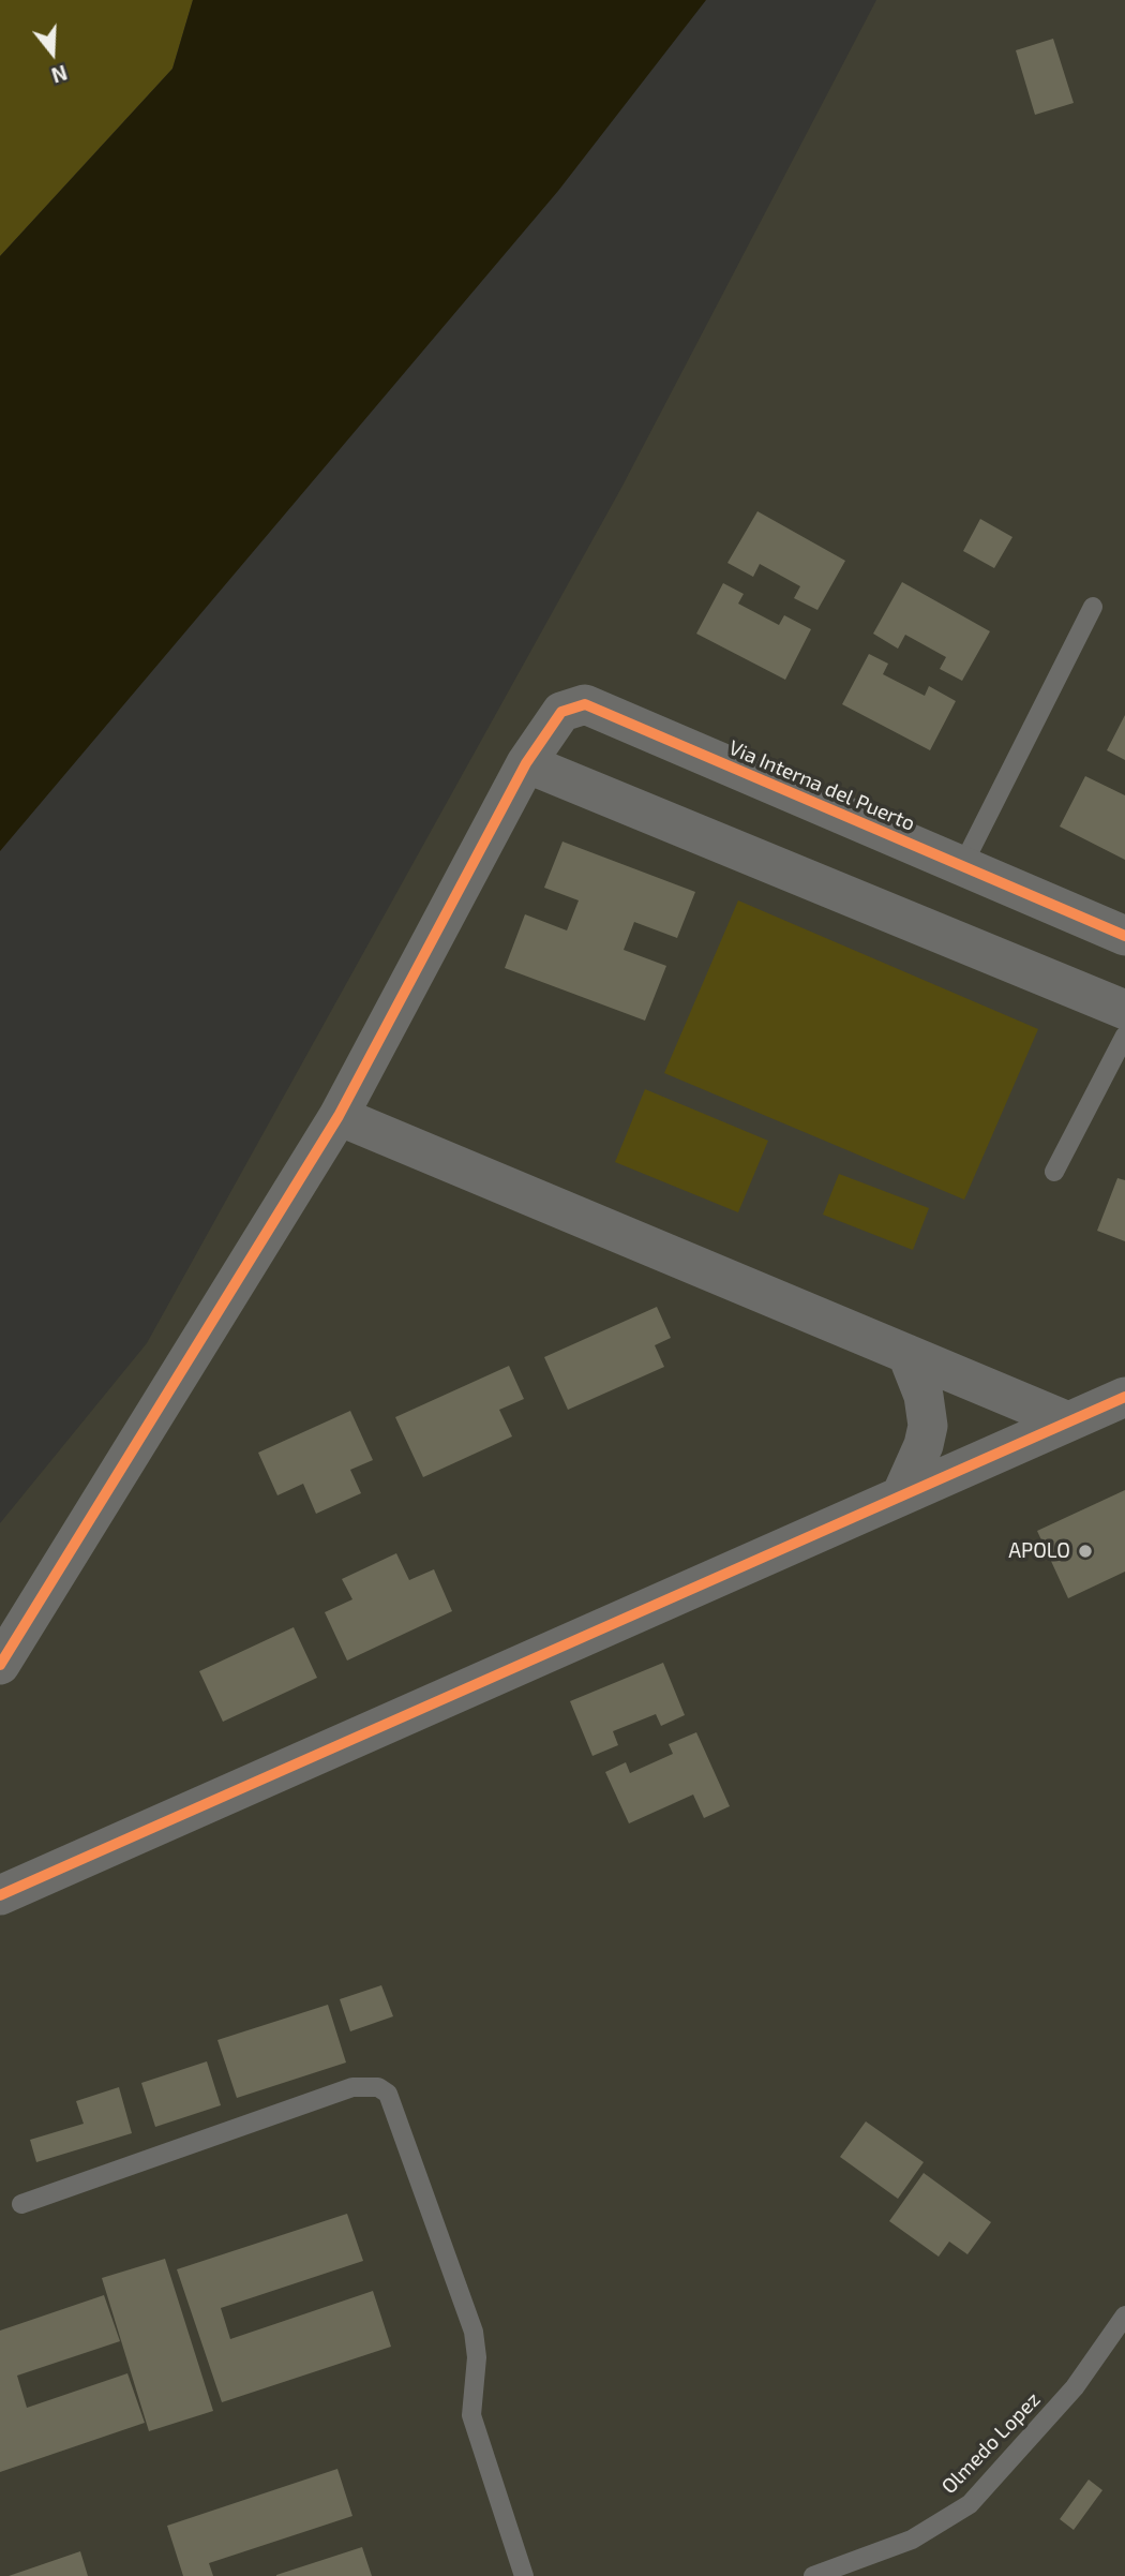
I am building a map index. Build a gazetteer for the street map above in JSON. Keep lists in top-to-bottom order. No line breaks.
{"streets":{"street":["Via Interna del Puerto"],"lane":["Olmedo Lopez"]},"places":["APOLO"],"north":"bottom"}
